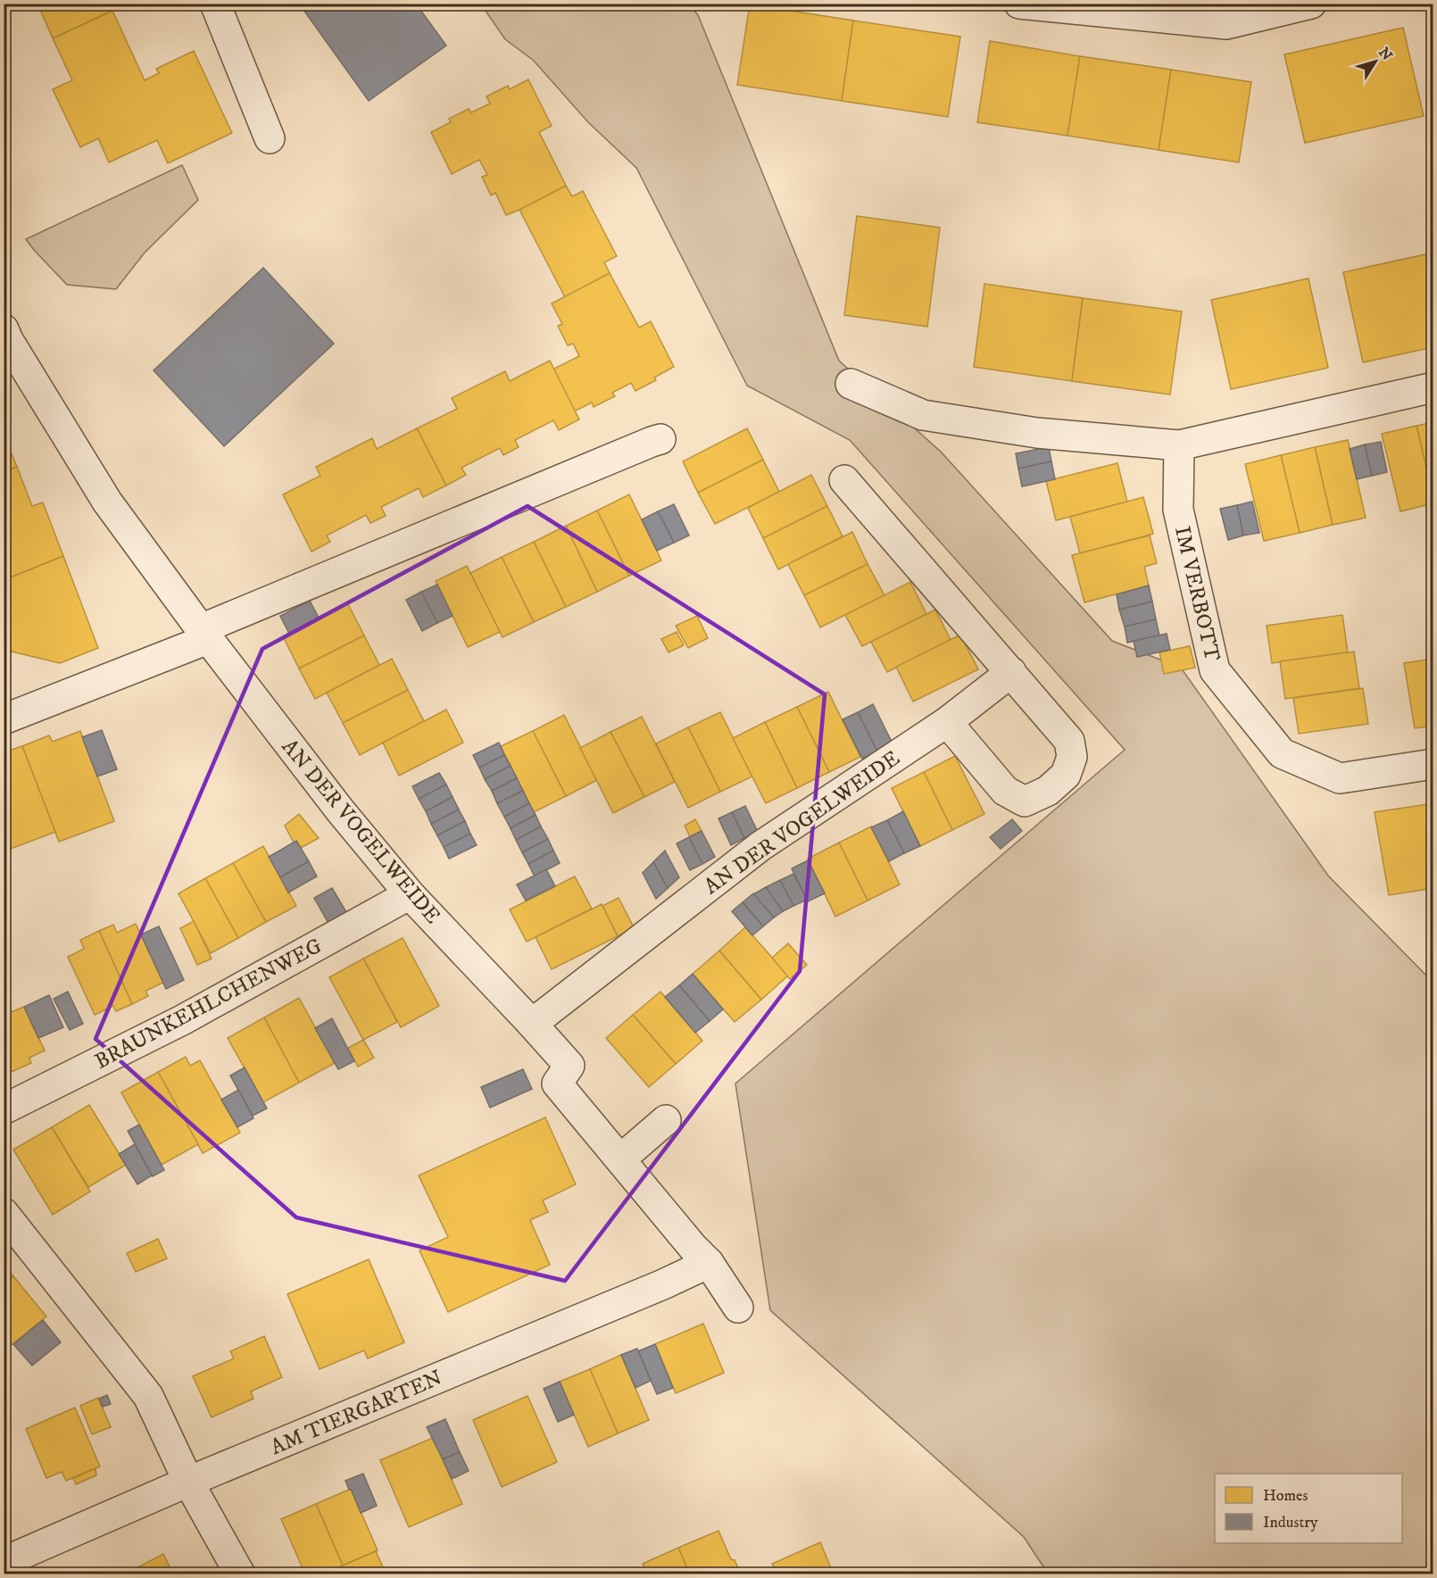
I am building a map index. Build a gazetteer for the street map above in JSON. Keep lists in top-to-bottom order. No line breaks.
{"streets":{"street":["IM VERBOTT","AN DER VOGELWEIDE","BRAUNKEHLCHENWEG","AM TIERGARTEN"]},"crossings":[["AN DER VOGELWEIDE","BRAUNKEHLCHENWEG"],["AN DER VOGELWEIDE","AM TIERGARTEN"]],"legend":["Homes","Industry"],"north":"top right"}
